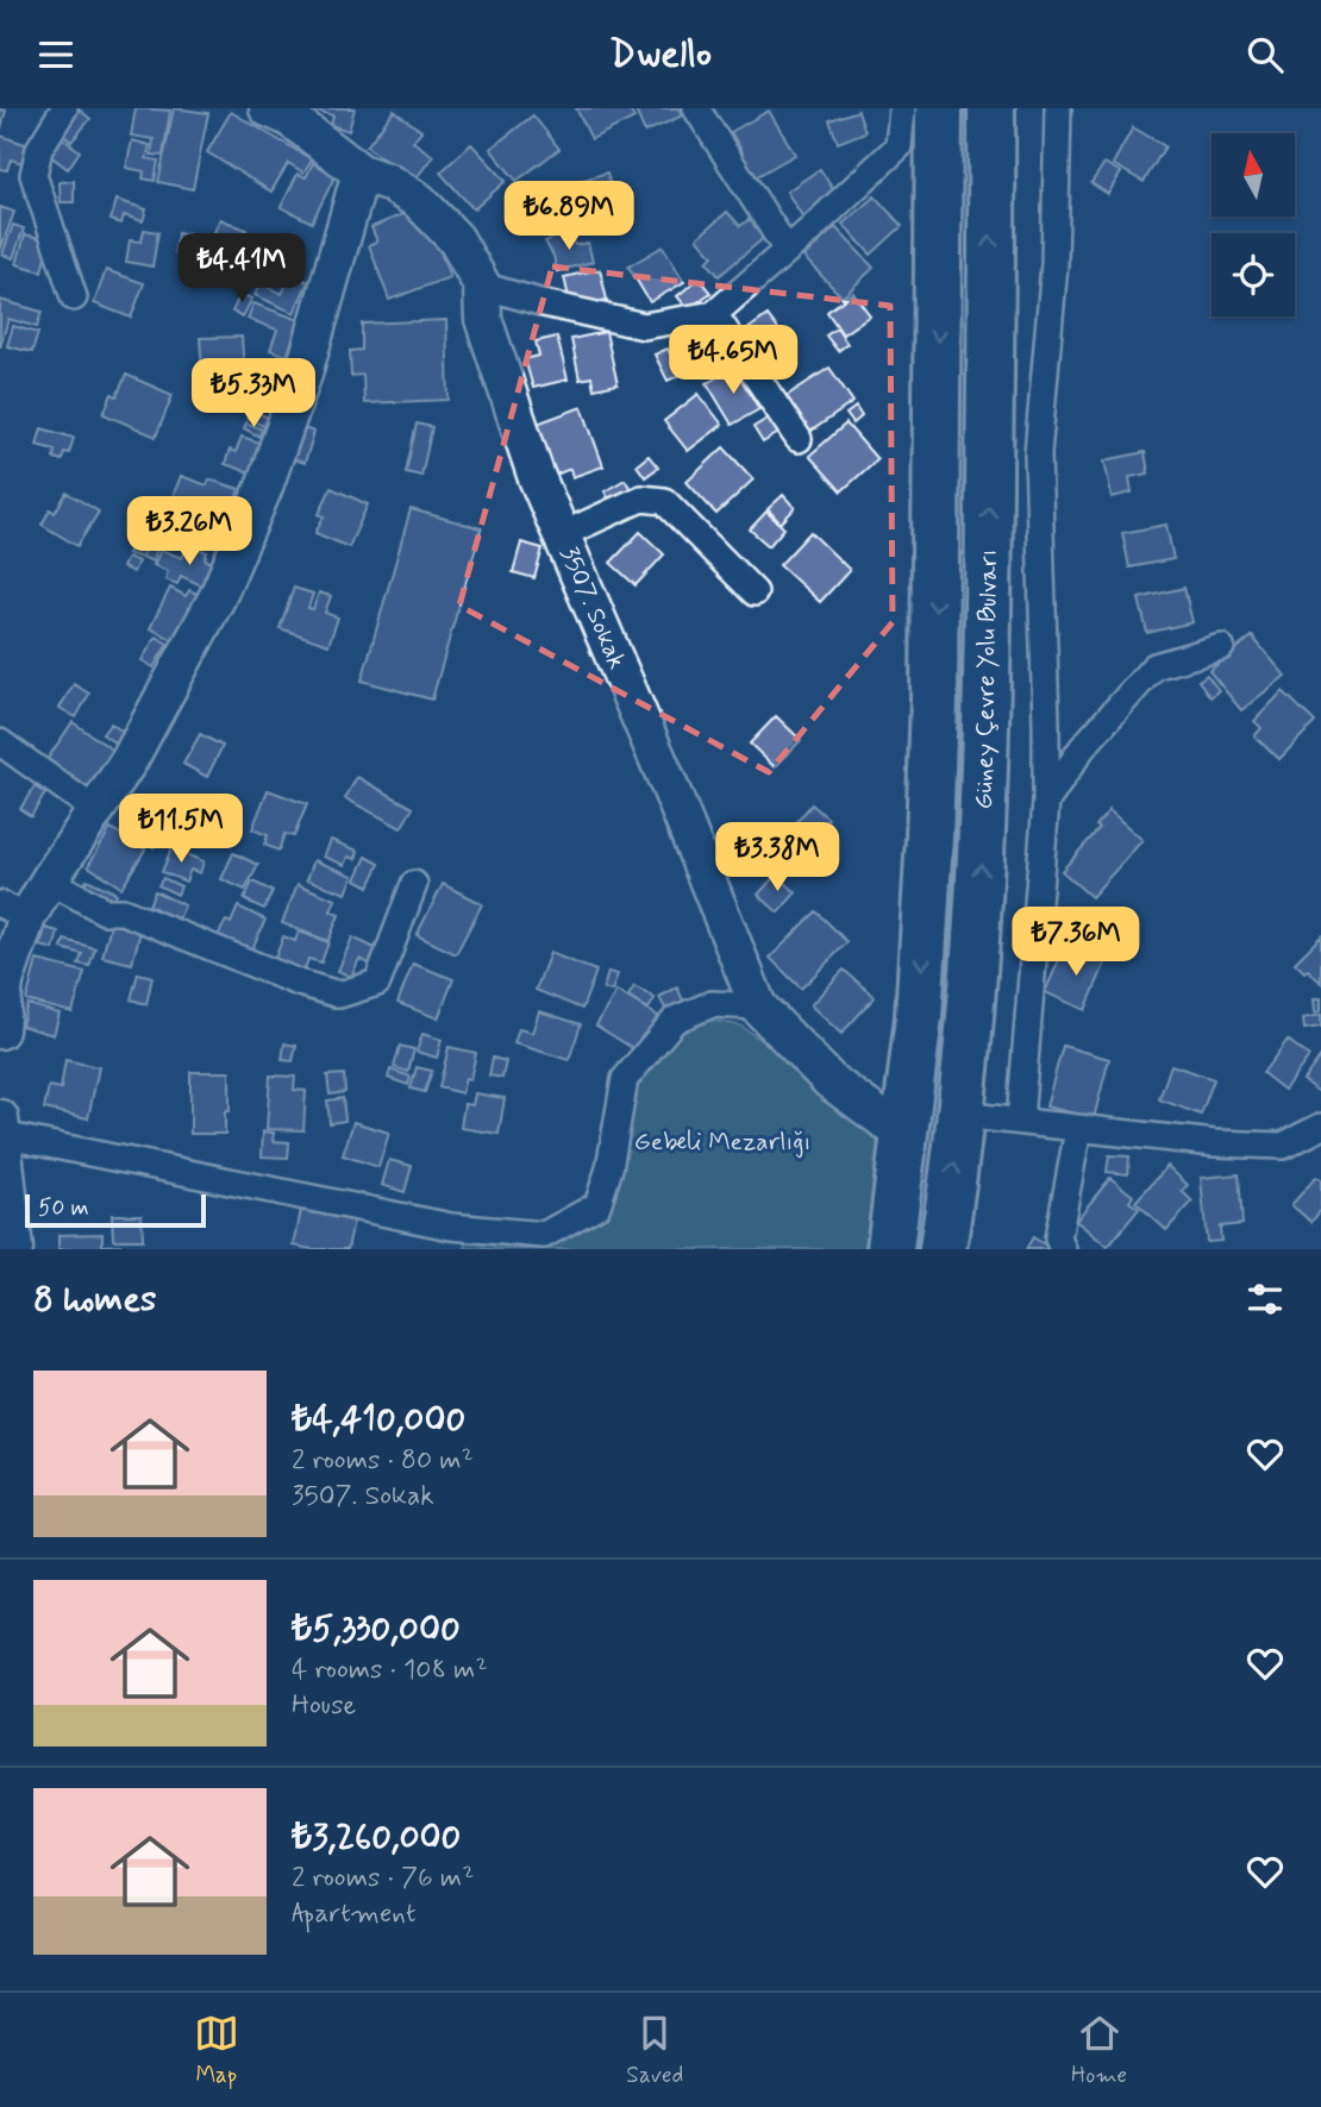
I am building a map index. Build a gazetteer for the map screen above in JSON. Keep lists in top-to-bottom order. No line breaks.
{"streets":{"highway":["Güney Çevre Yolu Bulvarı"],"main road":["3507. Sokak"]},"crossings":[["3507. Sokak","Güney Çevre Yolu Bulvarı"]],"parks":["Gebeli Mezarlığı"],"scale_bar":"50 m","north":"top","page":{"header":"Dwello","price":["₺6.89M","₺4.41M","₺4.65M","₺5.33M","₺3.26M","₺11.5M","₺3.38M","₺7.36M"],"scale":"50 m","heading":"8 homes","list":[{"name":"₺4,410,000","note":"2 rooms · 80 m² · 3507. Sokak"},{"name":"₺5,330,000","note":"4 rooms · 108 m² · House"},{"name":"₺3,260,000","note":"2 rooms · 76 m² · Apartment"}],"tabs":["Map","Saved","Home"]}}
